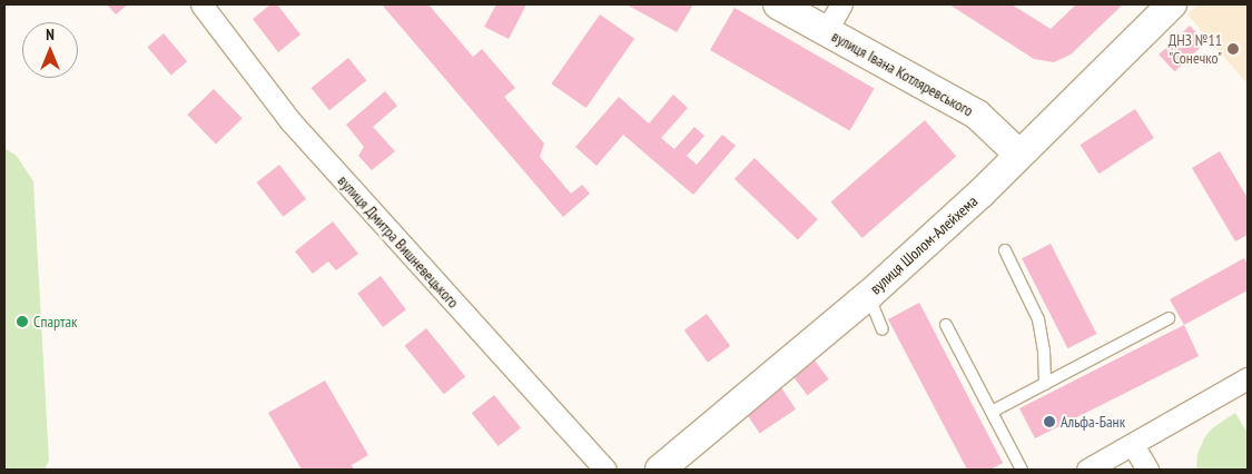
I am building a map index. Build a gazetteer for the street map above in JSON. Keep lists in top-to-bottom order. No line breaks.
{"streets":{"street":["вулиця Івана Котляревського","вулиця Дмитра Вишневецького","вулиця Шолом-Алейхема"]},"crossings":[["вулиця Івана Котляревського","вулиця Шолом-Алейхема"]],"places":["ДНЗ №11 \"Сонечко\"","Спартак","Альфа-Банк"],"north":"top"}
